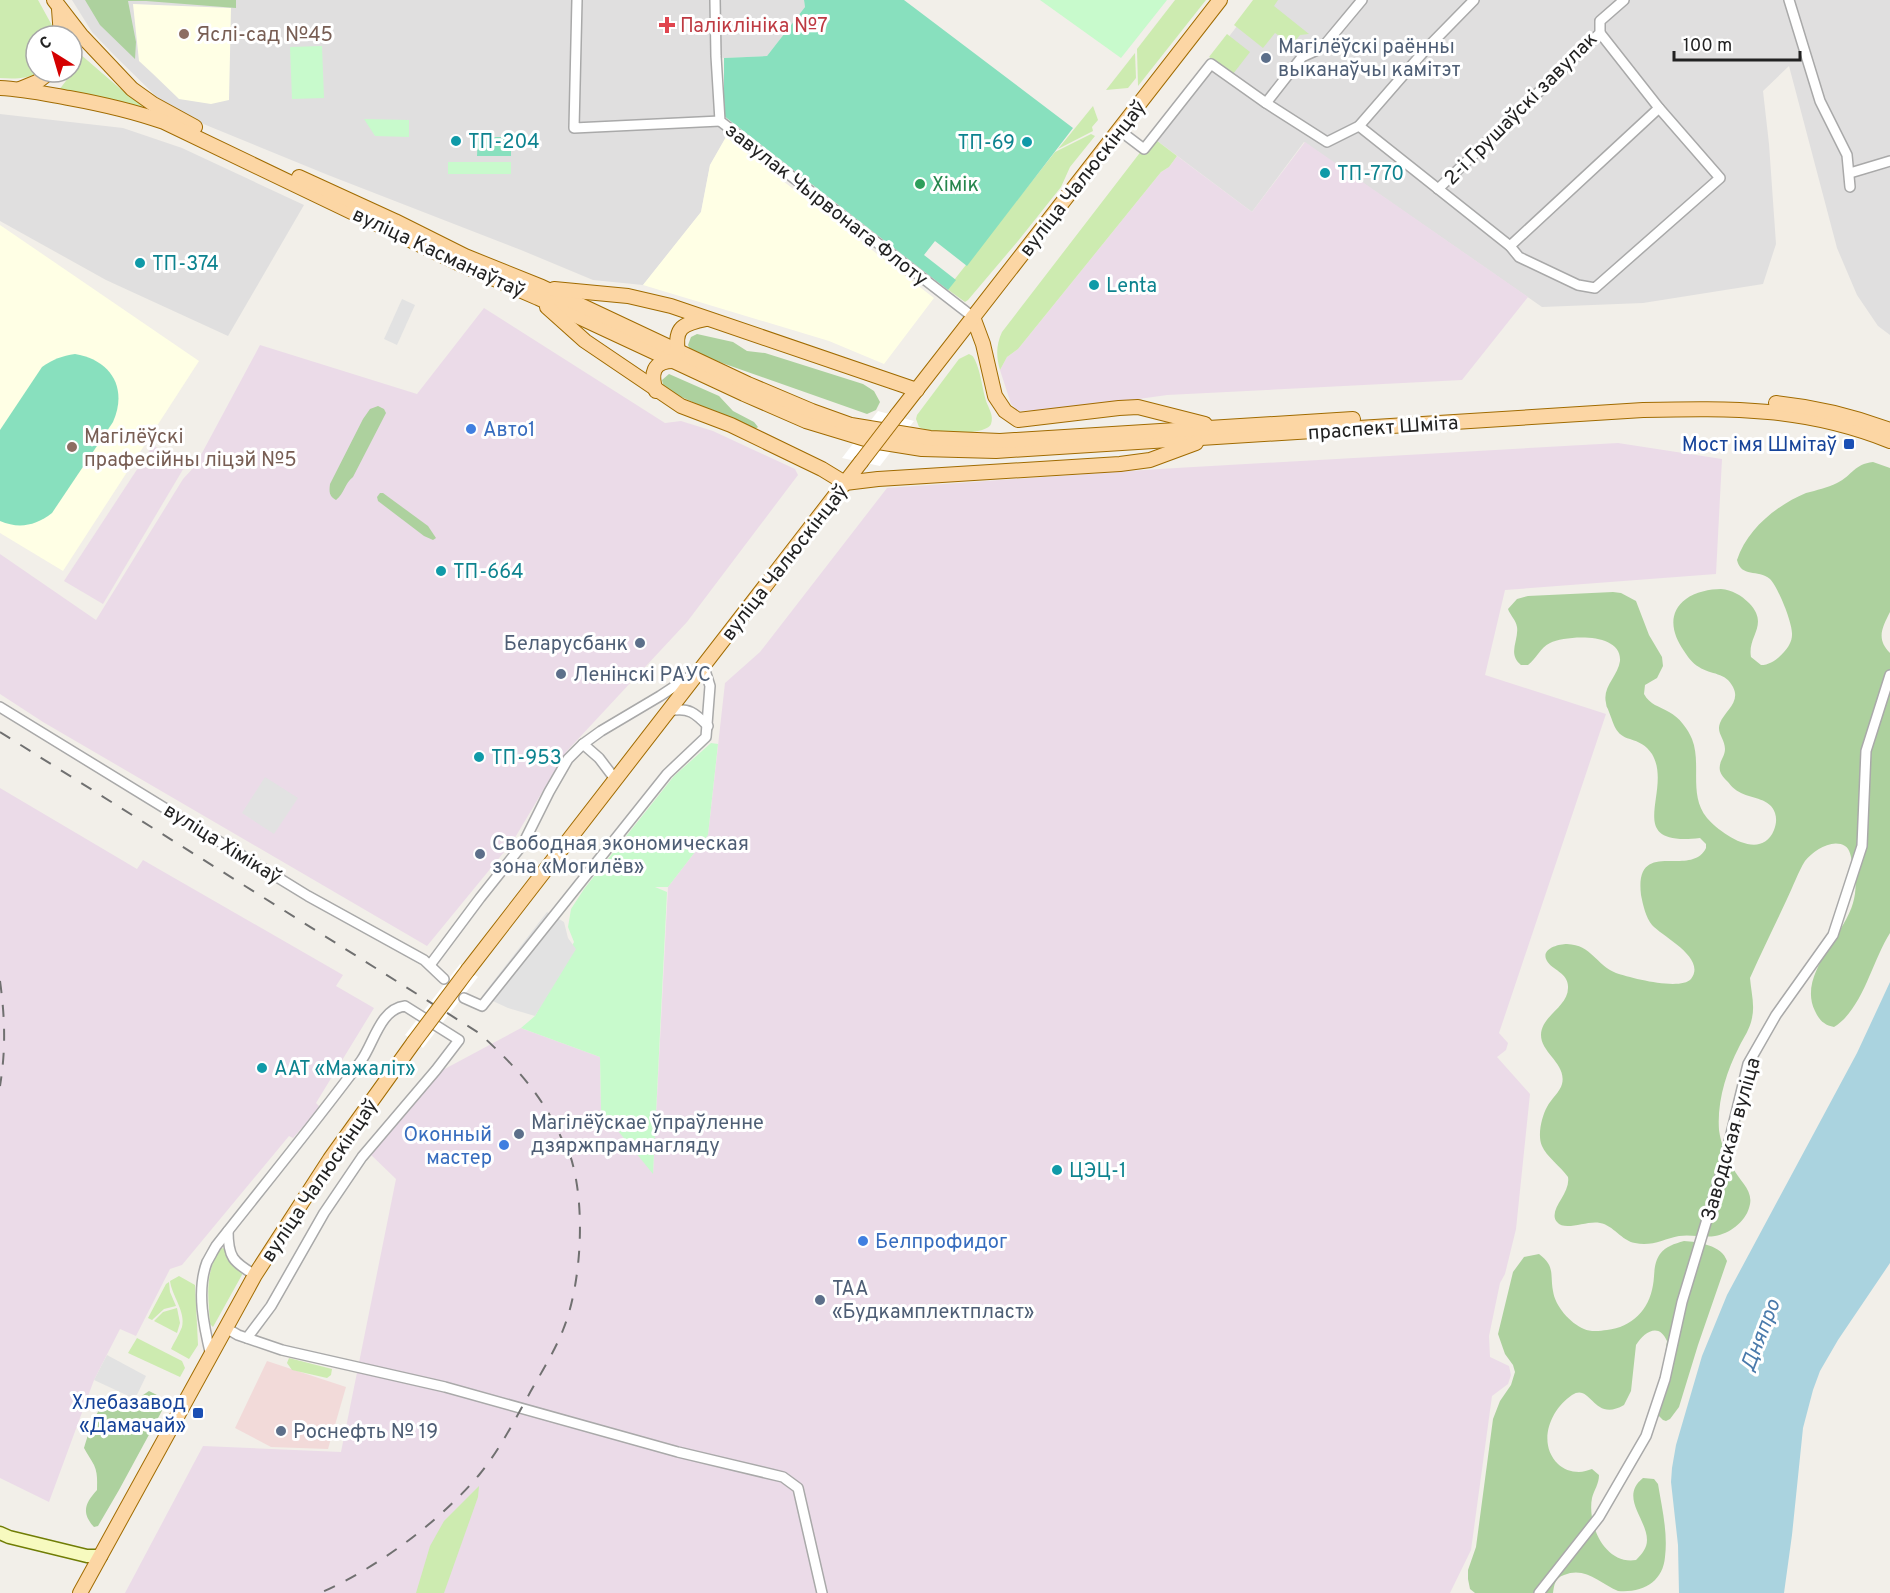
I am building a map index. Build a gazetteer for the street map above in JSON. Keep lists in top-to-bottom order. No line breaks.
{"streets":{"main road":["вуліца Чалюскінцаў","вуліца Касманаўтаў","праспект Шміта"],"street":["2-і Грушаўскі завулак","завулак Чырвонага Флоту","вуліца Хімікаў","Заводская вуліца"]},"crossings":[["вуліца Чалюскінцаў","завулак Чырвонага Флоту"],["вуліца Касманаўтаў","праспект Шміта"]],"water":["Дняпро"],"places":{"health":["Паліклініка №7"],"other":["Яслі-сад №45","Магілёўскі раённы выканаўчы камітэт","ТП-204","ТП-69","ТП-770","Хімік","ТП-374","Lenta","Авто1","Магілёўскі прафесійны ліцэй №5","ТП-664","Беларусбанк","Ленінскі РАУС","ТП-953","Свободная экономическая зона «Могилёв»","ААТ «Мажаліт»","Магілёўскае ўпраўленне дзяржпрамнагляду","Оконный мастер","ЦЭЦ-1","Белпрофидог","ТАА «Будкамплектпласт»","Роснефть № 19"],"transit":["Мост імя Шмітаў","Хлебазавод «Дамачай»"]},"scale_bar":"100 m","north":"top left"}
